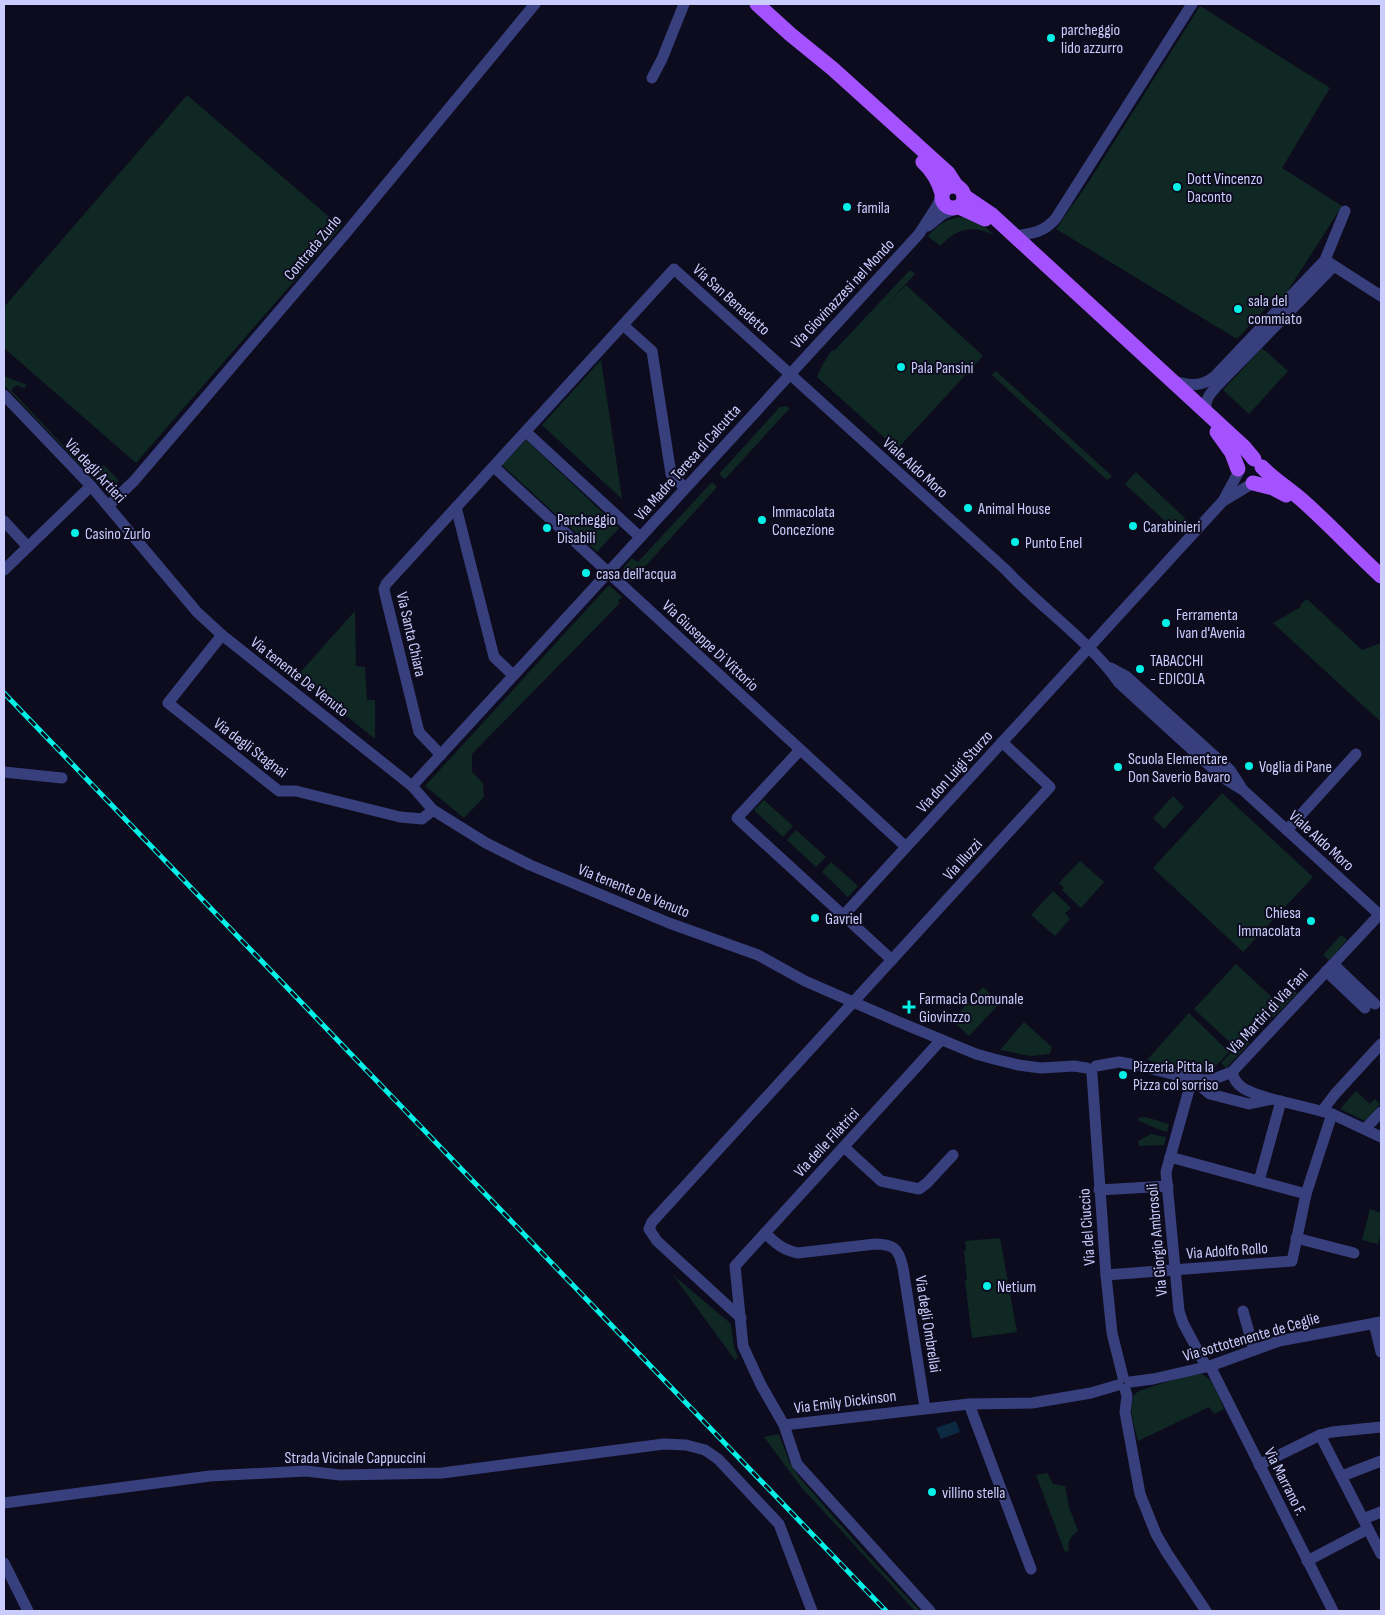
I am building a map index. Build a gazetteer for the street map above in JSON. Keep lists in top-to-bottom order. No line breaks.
{"streets":{"street":["Contrada Zurlo","Via Giovinazzesi nel Mondo","Via San Benedetto","Via Madre Teresa di Calcutta","Viale Aldo Moro","Via degli Artieri","Via Santa Chiara","Via Giuseppe Di Vittorio","Via tenente De Venuto","Via degli Stagnai","Via don Luigi Sturzo","Via Illuzzi","Via Martiri di Via Fani","Via delle Filatrici","Via del Ciuccio","Via Giorgio Ambrosoli","Via Adolfo Rollo","Via degli Ombrellai","Via sottotenente de Ceglie","Via Emily Dickinson","Strada Vicinale Cappuccini","Via Marrano F."]},"crossings":[["Contrada Zurlo","Via degli Artieri"],["Via Giovinazzesi nel Mondo","Via San Benedetto"],["Via Giovinazzesi nel Mondo","Via Madre Teresa di Calcutta"],["Via Giovinazzesi nel Mondo","Viale Aldo Moro"],["Via San Benedetto","Via Madre Teresa di Calcutta"],["Via San Benedetto","Viale Aldo Moro"],["Via Madre Teresa di Calcutta","Viale Aldo Moro"],["Via Madre Teresa di Calcutta","Via Santa Chiara"],["Via Madre Teresa di Calcutta","Via Giuseppe Di Vittorio"],["Via Madre Teresa di Calcutta","Via tenente De Venuto"],["Viale Aldo Moro","Via don Luigi Sturzo"],["Viale Aldo Moro","Via Martiri di Via Fani"],["Via degli Artieri","Via tenente De Venuto"],["Via degli Artieri","Via degli Stagnai"],["Via Giuseppe Di Vittorio","Via don Luigi Sturzo"],["Via tenente De Venuto","Via degli Stagnai"],["Via tenente De Venuto","Via Illuzzi"],["Via tenente De Venuto","Via delle Filatrici"],["Via tenente De Venuto","Via del Ciuccio"],["Via tenente De Venuto","Via Giorgio Ambrosoli"],["Via don Luigi Sturzo","Via Illuzzi"],["Via Illuzzi","Via delle Filatrici"],["Via delle Filatrici","Via degli Ombrellai"],["Via del Ciuccio","Via Adolfo Rollo"],["Via del Ciuccio","Via sottotenente de Ceglie"],["Via del Ciuccio","Via Emily Dickinson"],["Via Giorgio Ambrosoli","Via Adolfo Rollo"],["Via Giorgio Ambrosoli","Via sottotenente de Ceglie"],["Via Giorgio Ambrosoli","Via Marrano F."],["Via degli Ombrellai","Via Emily Dickinson"],["Via sottotenente de Ceglie","Via Emily Dickinson"],["Via sottotenente de Ceglie","Via Marrano F."]],"places":{"other":["parcheggio lido azzurro","Dott Vincenzo Daconto","famila","sala del commiato","Pala Pansini","Animal House","Immacolata Concezione","Carabinieri","Parcheggio Disabili","Casino Zurlo","Punto Enel","casa dell'acqua","Ferramenta Ivan d'Avenia","TABACCHI - EDICOLA","Voglia di Pane","Scuola Elementare Don Saverio Bavaro","Gavriel","Chiesa Immacolata","Pizzeria Pitta la Pizza col sorriso","Netium","villino stella"],"health":["Farmacia Comunale Giovinzzo"]}}
